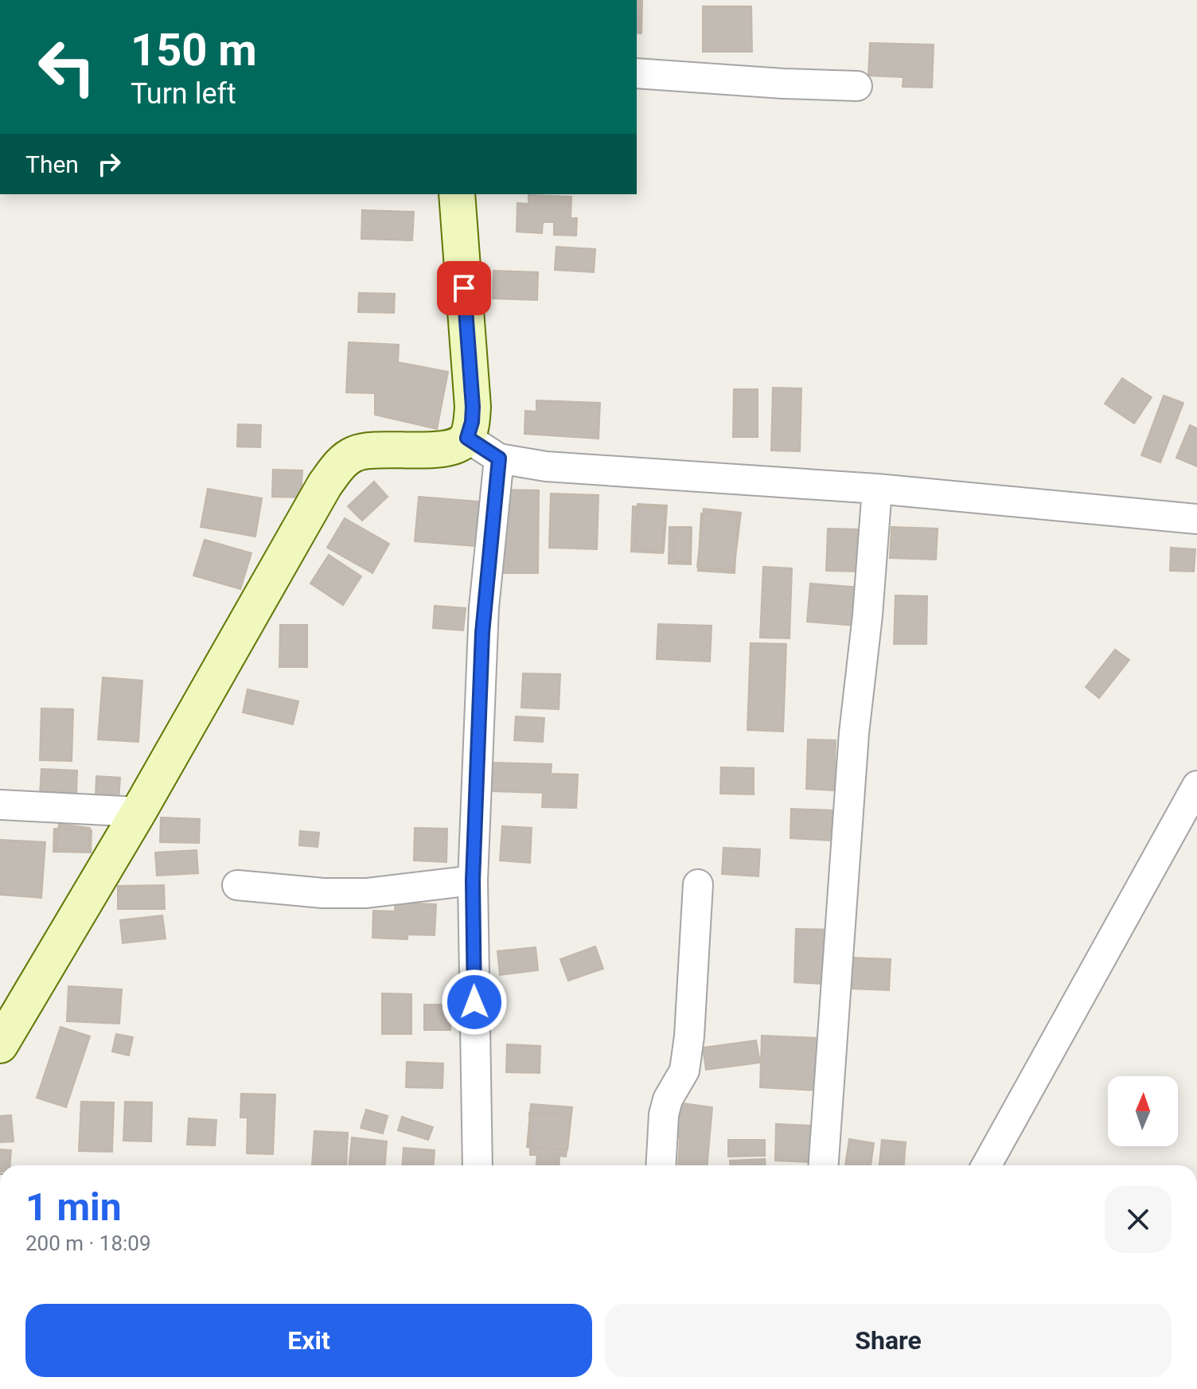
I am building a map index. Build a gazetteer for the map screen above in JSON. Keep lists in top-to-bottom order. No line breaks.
{"north":"top","page":{"turn":["150 m","Turn left"],"then":"Then","heading":["1 min","200 m · 18:09"],"buttons":["Exit","Share"]}}
